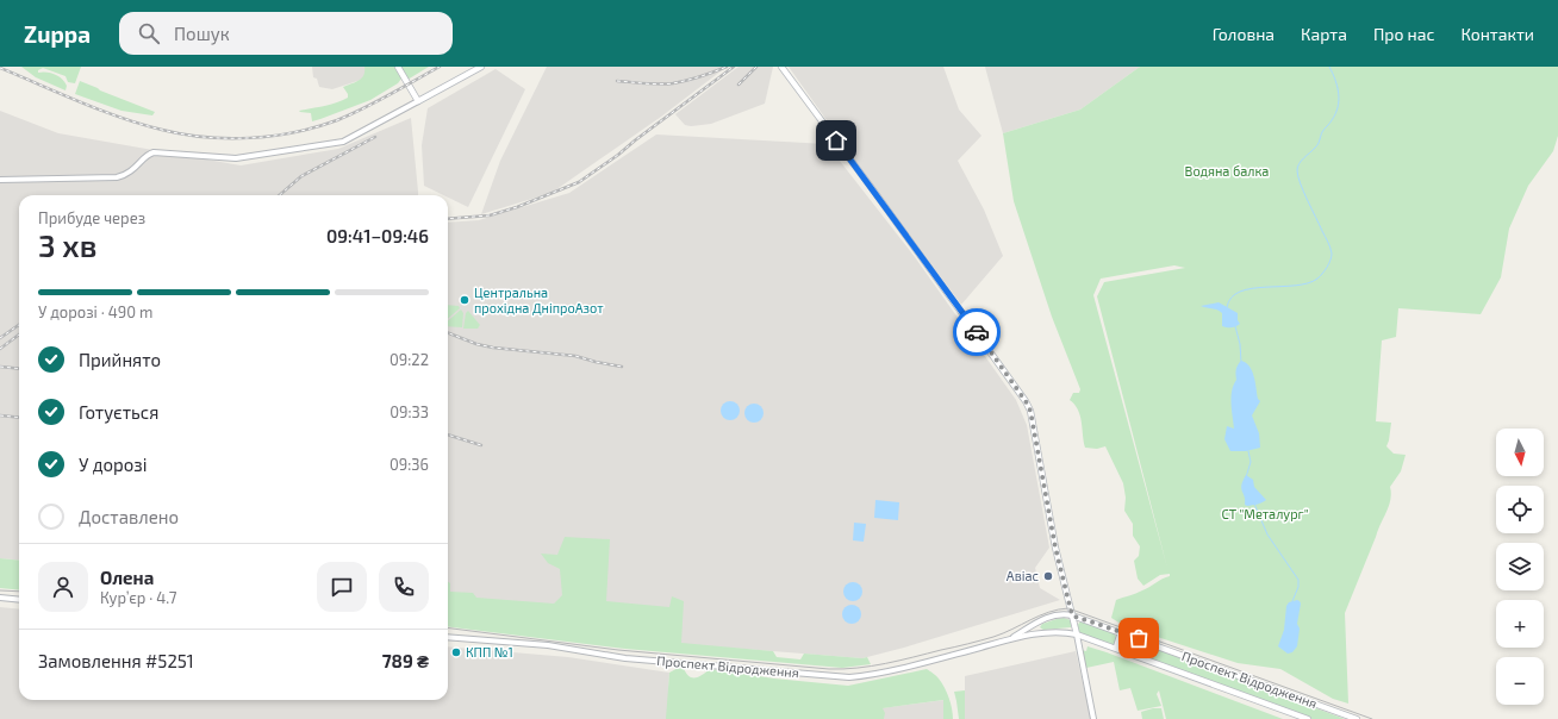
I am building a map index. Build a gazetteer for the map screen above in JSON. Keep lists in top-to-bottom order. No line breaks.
{"streets":{"main road":["Проспект Відродження"]},"parks":["Водяна балка","СТ \"Металург\""],"places":["Центральна прохідна ДніпроАзот","Авіас","КПП №1"],"north":"bottom","page":{"header":"Zuppa","search":"Пошук","nav":["Головна","Карта","Про нас","Контакти"],"heading":["3 хв","Прибуде через","09:41–09:46"],"panel":["Олена","Кур’єр · 4.7","Замовлення #5251","789 ₴"],"bar":"У дорозі · 490 m","list":[["Прийнято","09:22"],["Готується","09:33"],["У дорозі","09:36"],"Доставлено"],"map_buttons":["+","−"]}}
